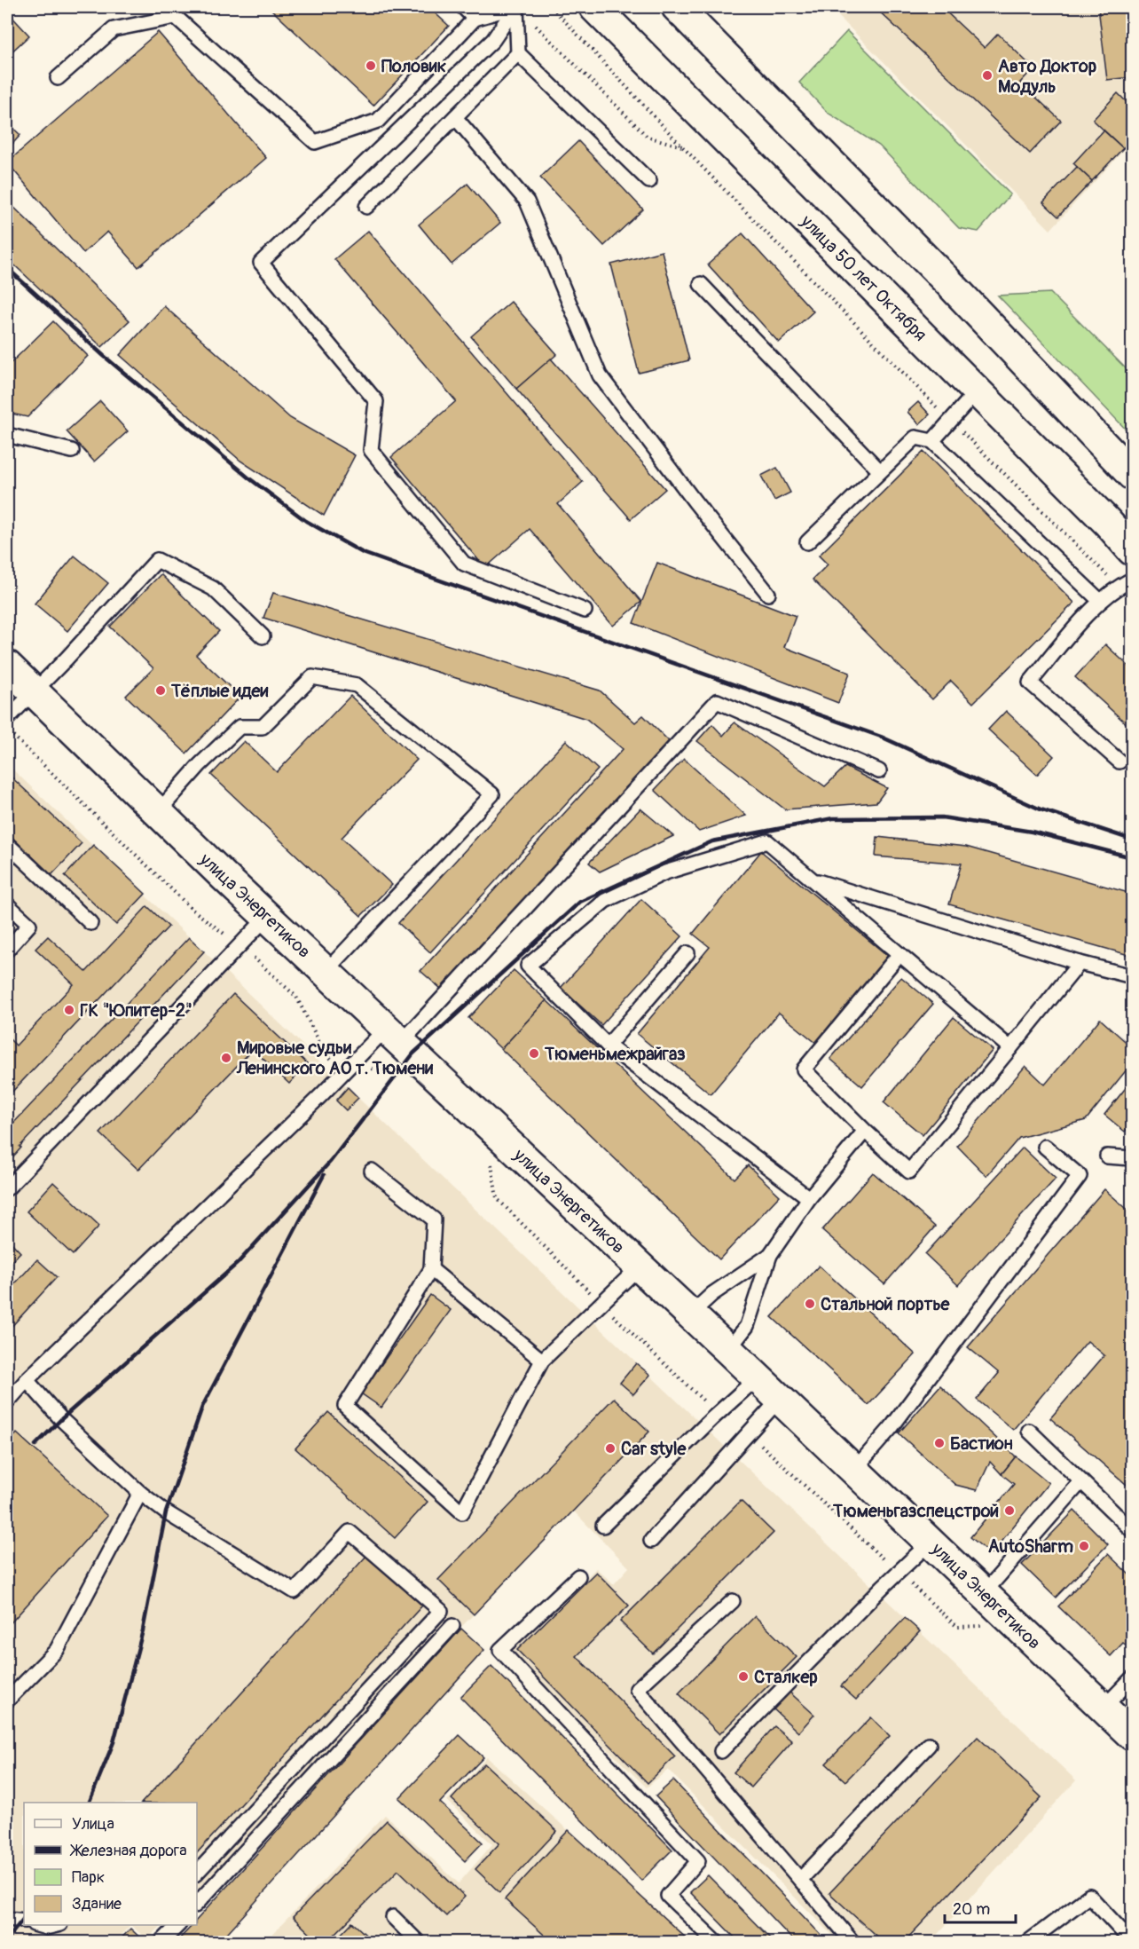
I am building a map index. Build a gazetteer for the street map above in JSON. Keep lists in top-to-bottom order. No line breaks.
{"streets":{"street":["улица 50 лет Октября","улица Энергетиков"]},"places":["Половик","Авто Доктор Модуль","Тёплые идеи","ГК \"Юпитер-2\"","Тюменьмежрайгаз","Мировые судьи Ленинского АО т. Тюмени","Стальной портье","Бастион","Car style","Тюменьгазспецстрой","AutoSharm","Сталкер"],"legend":["Улица","Железная дорога","Парк","Здание"],"scale_bar":"20 m"}
